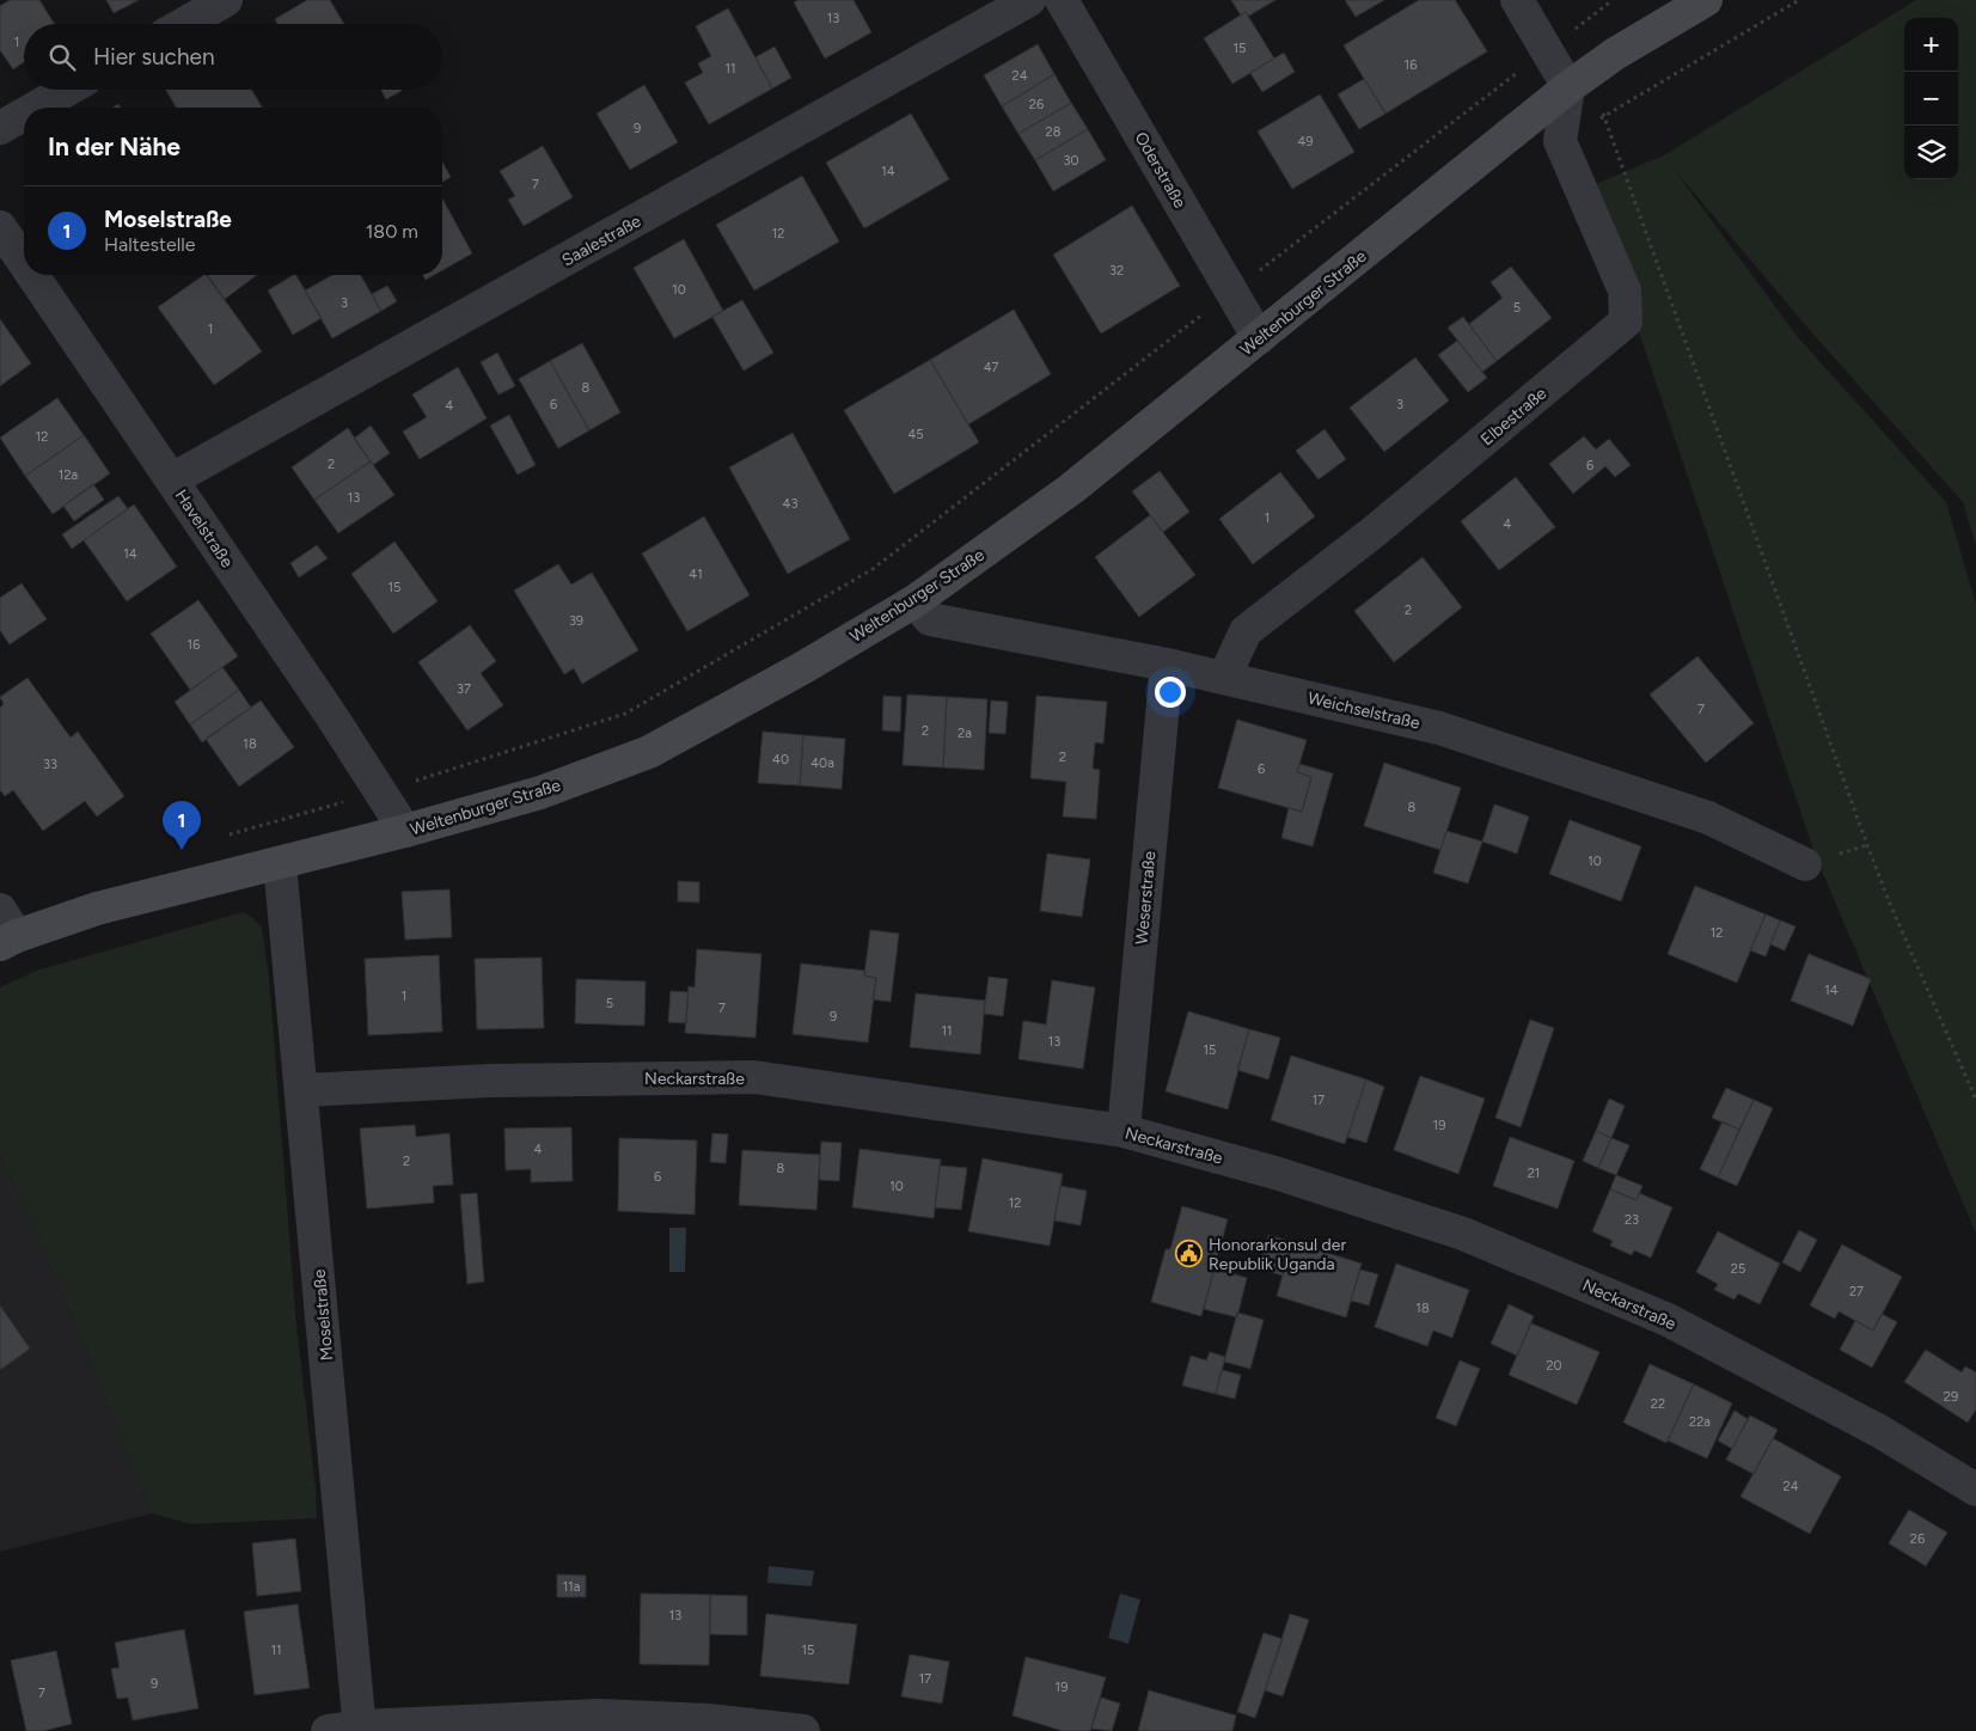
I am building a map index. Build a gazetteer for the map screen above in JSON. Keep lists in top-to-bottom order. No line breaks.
{"streets":{"main road":["Weltenburger Straße"],"street":["Oderstraße","Saalestraße","Elbestraße","Havelstraße","Weichselstraße","Weserstraße","Neckarstraße","Moselstraße"]},"crossings":[["Oderstraße","Weltenburger Straße"],["Saalestraße","Havelstraße"],["Weltenburger Straße","Elbestraße"],["Weltenburger Straße","Havelstraße"],["Weltenburger Straße","Weichselstraße"],["Weltenburger Straße","Moselstraße"],["Elbestraße","Weichselstraße"],["Weichselstraße","Weserstraße"],["Weserstraße","Neckarstraße"],["Neckarstraße","Moselstraße"]],"places":{"public building":["Honorarkonsul der Republik Uganda"]},"house_numbers":["13","1","15","16","11","24","26","9","28","49","30","14","7","12","32","10","3","5","1","47","8","6","3","4","45","12","2","6","12a","13","43","1","4","14","41","15","2","39","16","37","7","2","2a","18","2","40","40a","33","6","8","10","12","14","1","5","7","9","11","13","15","17","19","4","2","8","21","6","10","12","23","25","27","18","20","29","22","22a","24","26","11a","13","11","15","17","9","19","7"],"page":{"map_buttons":["+","−"],"search":"Hier suchen","heading":"In der Nähe","list":[{"mark":"1","name":"Moselstraße","note":"Haltestelle","value":"180 m"}],"pins":"1"}}
